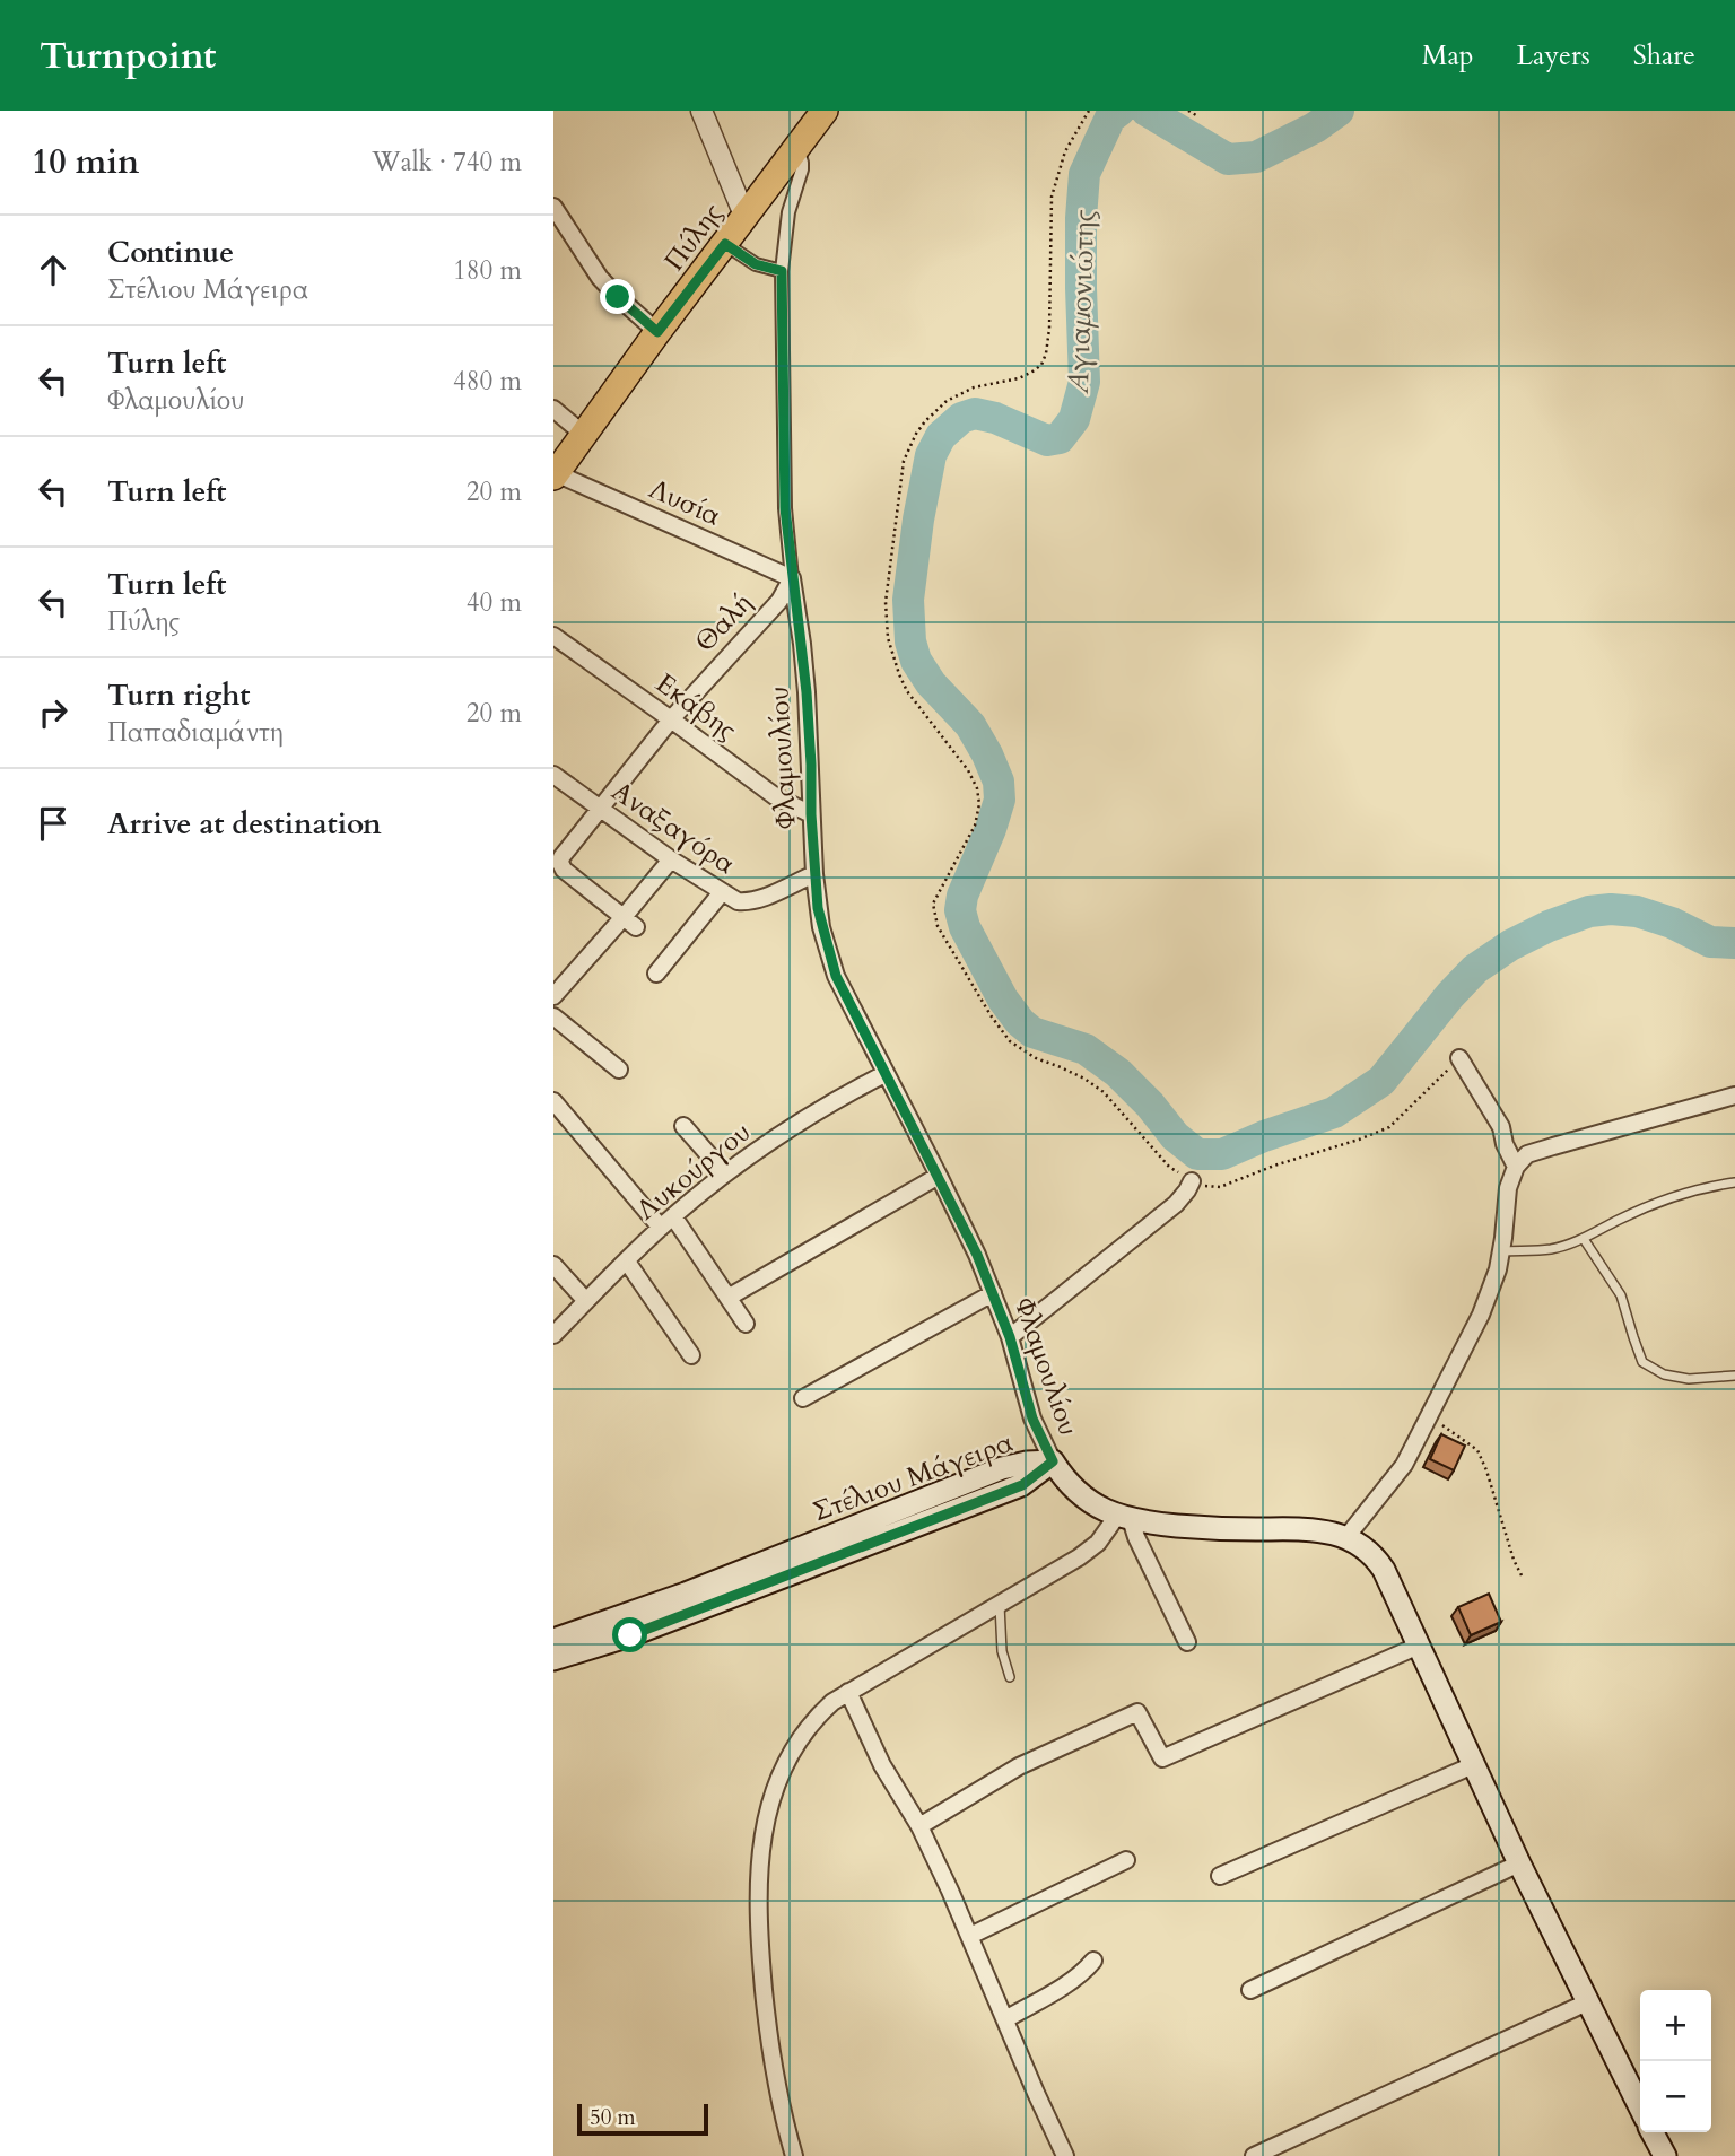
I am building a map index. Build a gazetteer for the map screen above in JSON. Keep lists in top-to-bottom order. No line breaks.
{"streets":{"main road":["Πύλης","Στέλιου Μάγειρα"],"street":["Λυσία","Θαλή","Εκάβης","Φλαμουλίου","Αναξαγόρα","Λυκούργου"]},"crossings":[["Πύλης","Λυσία"],["Πύλης","Φλαμουλίου"],["Λυσία","Θαλή"],["Λυσία","Φλαμουλίου"],["Θαλή","Εκάβης"],["Θαλή","Φλαμουλίου"],["Θαλή","Αναξαγόρα"],["Εκάβης","Φλαμουλίου"],["Φλαμουλίου","Αναξαγόρα"],["Φλαμουλίου","Λυκούργου"],["Φλαμουλίου","Στέλιου Μάγειρα"]],"water":["Αγιαμονιώτης"],"scale_bar":"50 m","page":{"header":"Turnpoint","nav":["Map","Layers","Share"],"heading":["10 min","Walk · 740 m"],"list":[["Continue","Στέλιου Μάγειρα","180 m"],["Turn left","Φλαμουλίου","480 m"],["Turn left","20 m"],["Turn left","Πύλης","40 m"],["Turn right","Παπαδιαμάντη","20 m"],"Arrive at destination"],"map_buttons":["+","−"],"scale":"50 m"}}
